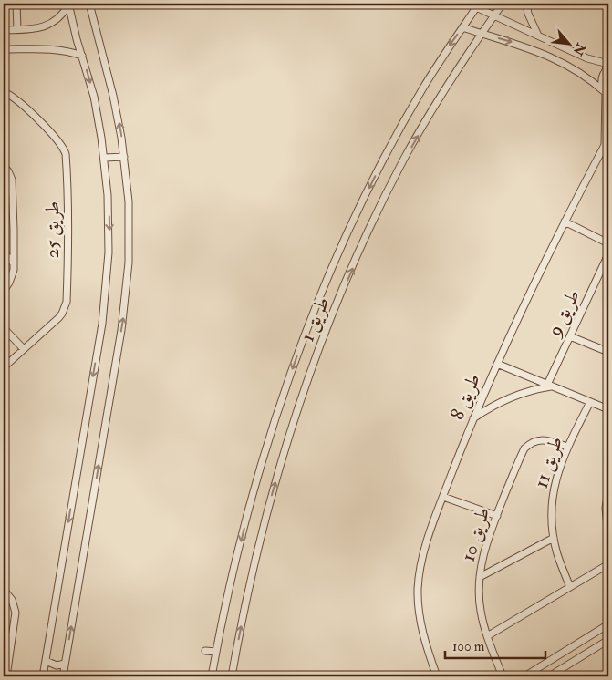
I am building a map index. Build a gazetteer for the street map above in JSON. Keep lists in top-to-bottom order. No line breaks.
{"streets":{"street":["طريق 25","طريق 9","طريق 1","طريق 8","طريق 11","طريق 10"]},"crossings":[["طريق 11","طريق 10"]],"scale_bar":"100 m","north":"bottom right"}
